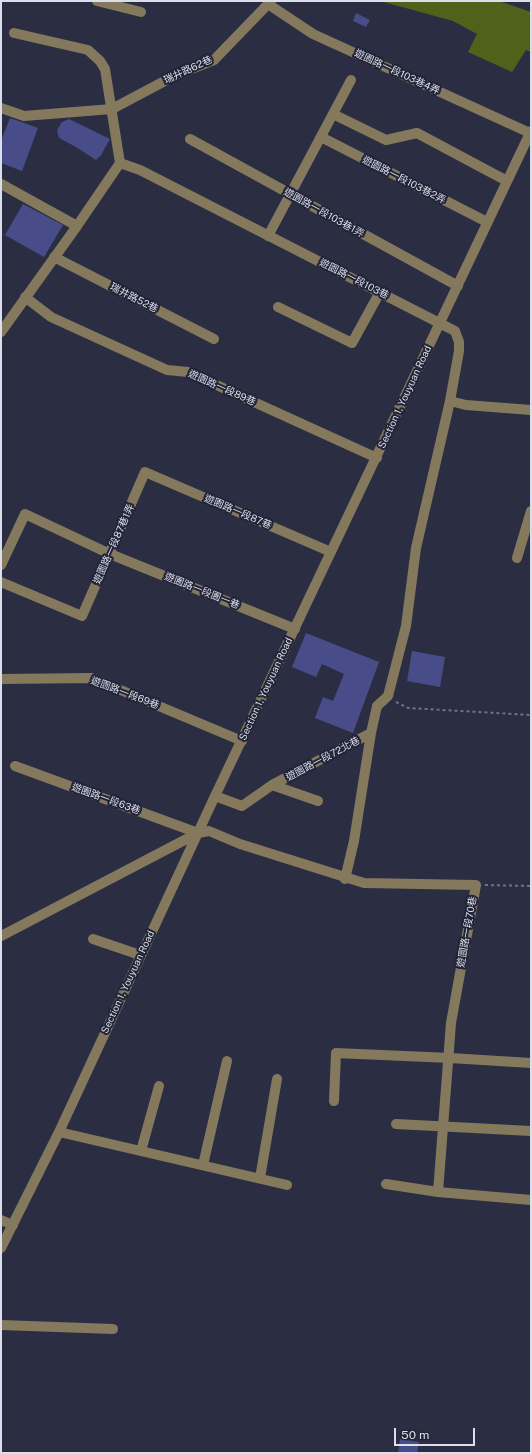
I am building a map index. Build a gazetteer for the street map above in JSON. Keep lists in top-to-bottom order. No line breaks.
{"streets":{"street":["瑞井路62巷","遊園路一段103巷4弄","遊園路一段103巷2弄","遊園路一段103巷1弄","遊園路一段103巷","瑞井路52巷","遊園路一段89巷","Section 1, Youyuan Road","遊園路一段87巷","遊園路一段87巷1弄","遊園路一段園一巷","遊園路一段69巷","遊園路一段72北巷","遊園路一段63巷","遊園路一段70巷"]},"crossings":[["瑞井路62巷","遊園路一段103巷4弄"],["遊園路一段103巷4弄","Section 1, Youyuan Road"],["遊園路一段103巷2弄","Section 1, Youyuan Road"],["遊園路一段103巷1弄","Section 1, Youyuan Road"],["遊園路一段103巷","Section 1, Youyuan Road"],["遊園路一段103巷","遊園路一段72北巷"],["遊園路一段89巷","Section 1, Youyuan Road"],["Section 1, Youyuan Road","遊園路一段87巷"],["Section 1, Youyuan Road","遊園路一段園一巷"],["Section 1, Youyuan Road","遊園路一段69巷"],["Section 1, Youyuan Road","遊園路一段72北巷"],["Section 1, Youyuan Road","遊園路一段63巷"],["Section 1, Youyuan Road","遊園路一段70巷"],["遊園路一段87巷","遊園路一段87巷1弄"],["遊園路一段87巷1弄","遊園路一段園一巷"],["遊園路一段63巷","遊園路一段70巷"]],"scale_bar":"50 m"}
